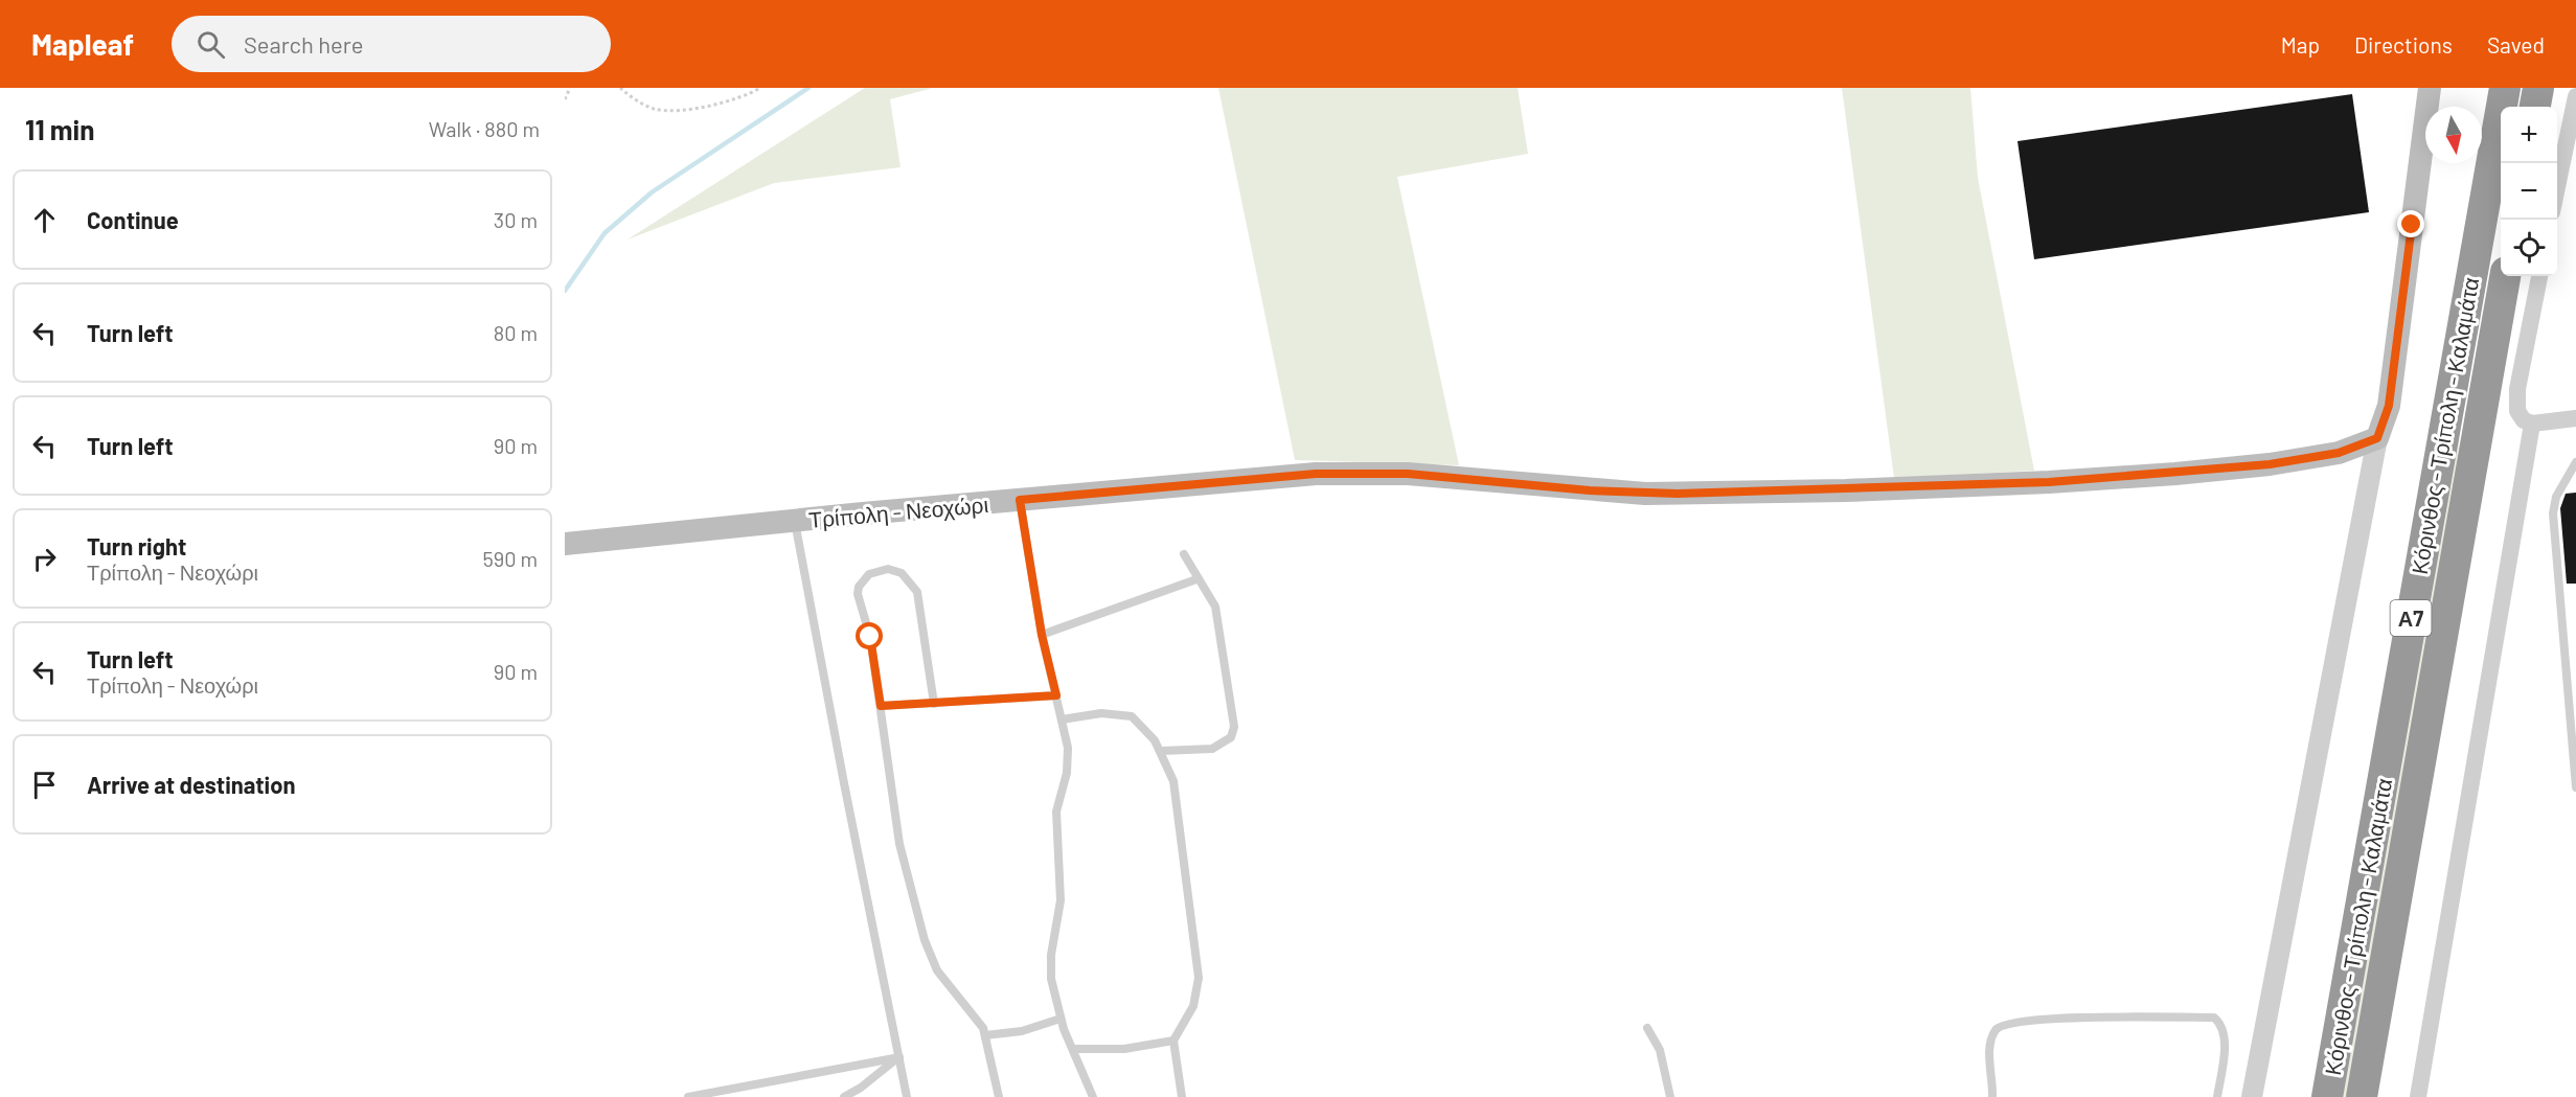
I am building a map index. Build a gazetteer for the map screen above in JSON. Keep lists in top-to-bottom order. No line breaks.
{"streets":{"highway":["Κόρινθος - Τρίπολη - Καλαμάτα","Α7"],"main road":["Τρίπολη - Νεοχώρι"]},"north":"bottom","page":{"header":"Mapleaf","search":"Search here","nav":["Map","Directions","Saved"],"heading":["11 min","Walk · 880 m"],"map_buttons":["+","−"],"list":[["Continue","30 m"],["Turn left","80 m"],["Turn left","90 m"],["Turn right","Τρίπολη - Νεοχώρι","590 m"],["Turn left","Τρίπολη - Νεοχώρι","90 m"],"Arrive at destination"]}}
